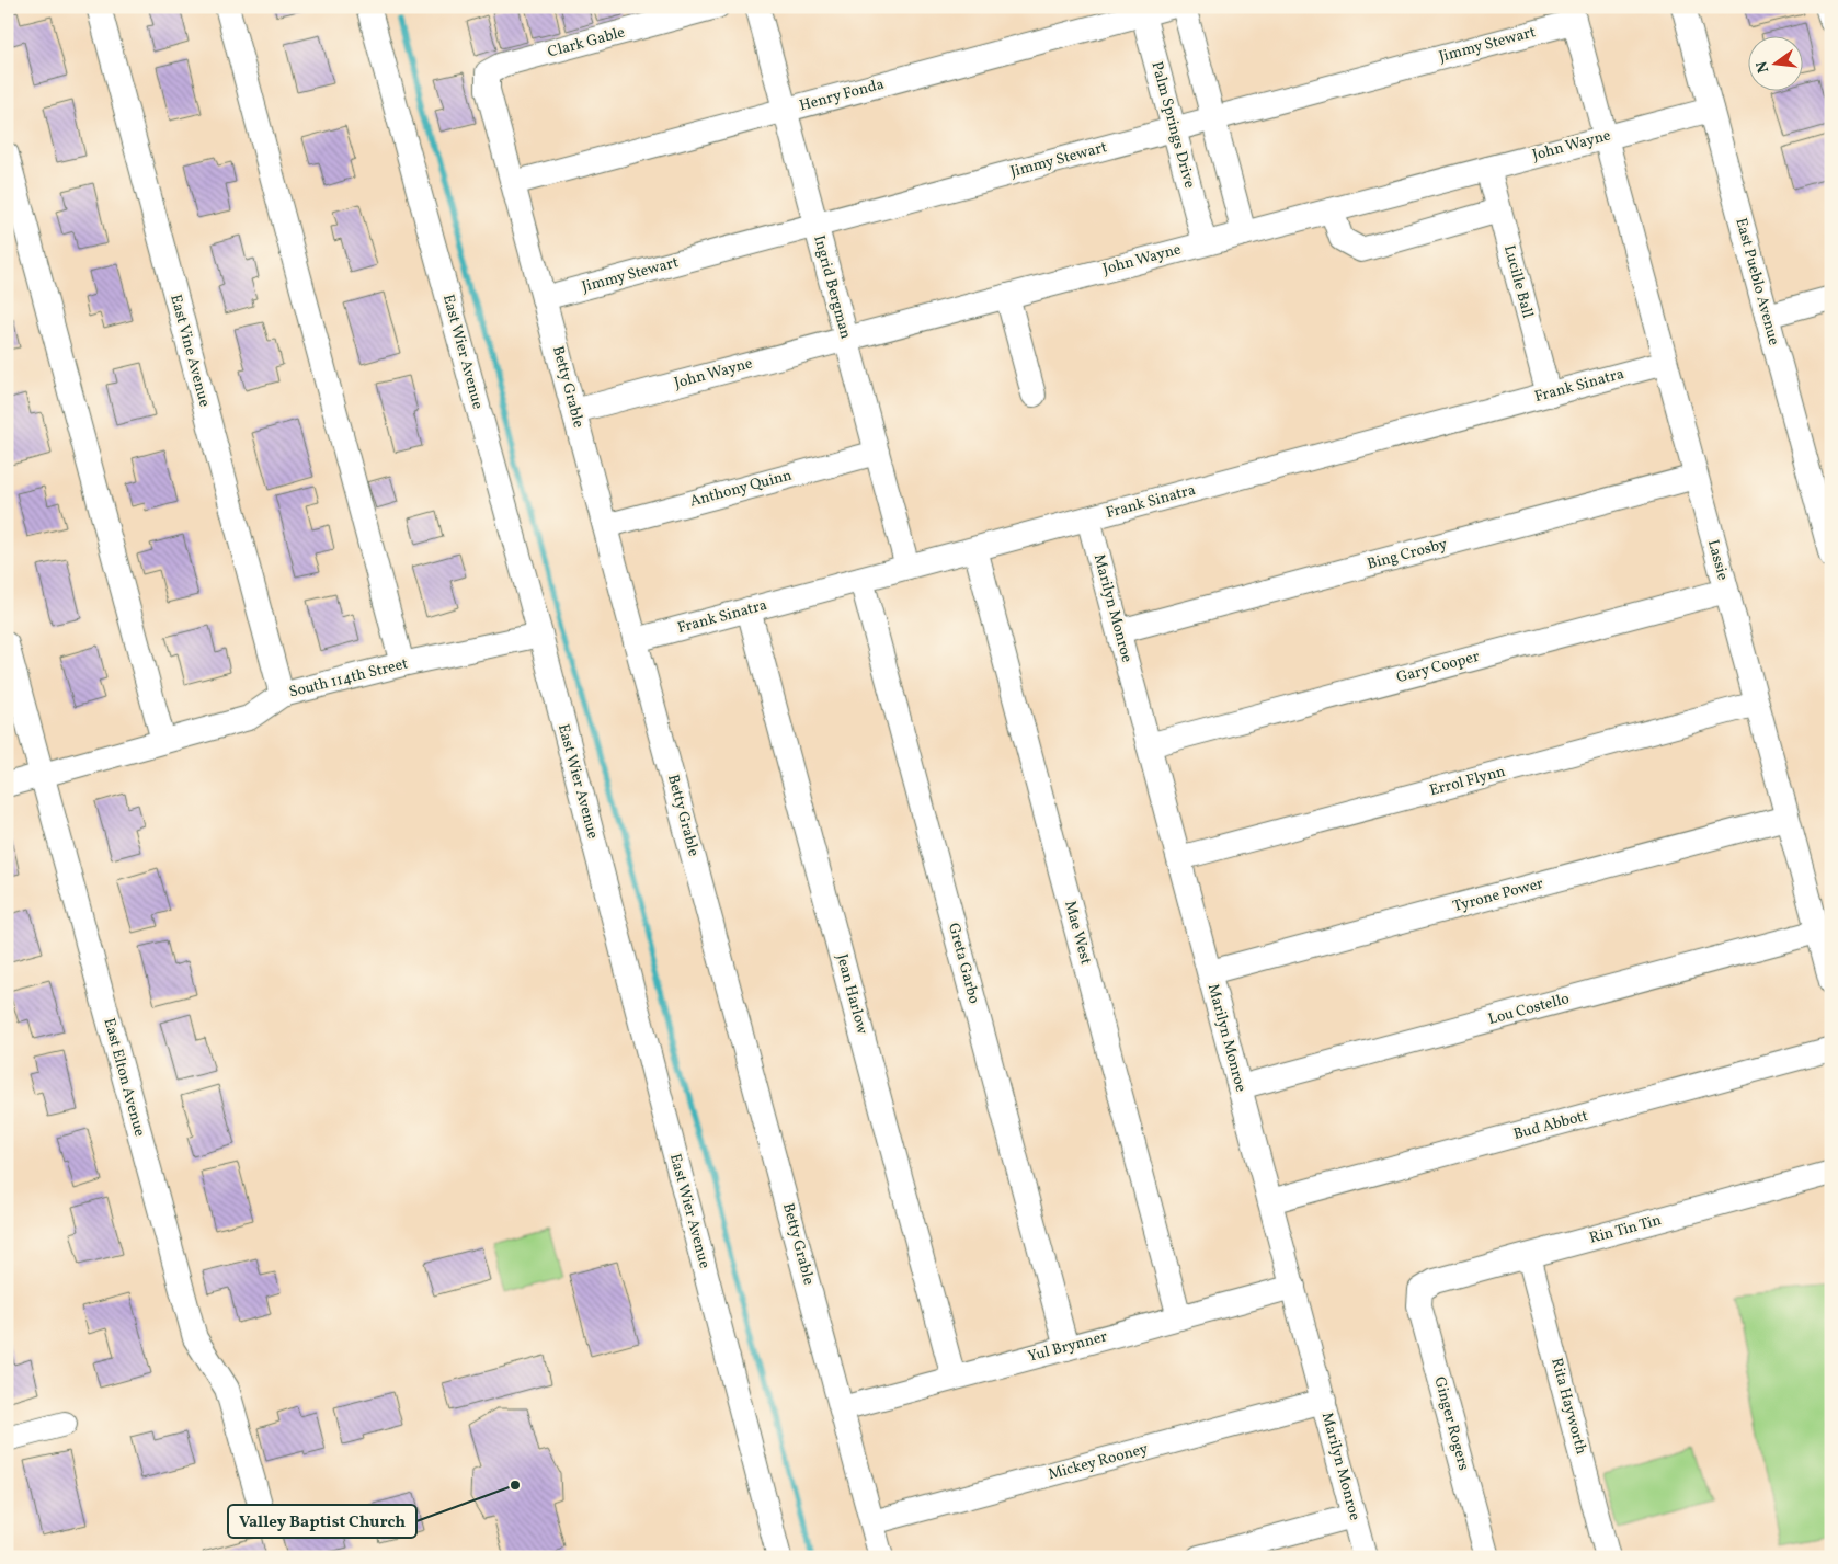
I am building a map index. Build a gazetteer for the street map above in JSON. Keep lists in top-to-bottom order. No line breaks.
{"streets":{"street":["Clark Gable","Jimmy Stewart","Henry Fonda","Palm Springs Drive","John Wayne","Lucille Ball","East Pueblo Avenue","Ingrid Bergman","East Vine Avenue","East Wier Avenue","Frank Sinatra","Betty Grable","Anthony Quinn","Bing Crosby","Lassie","Marilyn Monroe","Gary Cooper","South 114th Street","Errol Flynn","Tyrone Power","Mae West","Greta Garbo","Jean Harlow","Lou Costello","East Elton Avenue","Bud Abbott","Rin Tin Tin","Yul Brynner","Rita Hayworth","Ginger Rogers","Mickey Rooney"]},"crossings":[["Clark Gable","Betty Grable"],["Jimmy Stewart","Palm Springs Drive"],["Jimmy Stewart","Ingrid Bergman"],["Jimmy Stewart","Betty Grable"],["Jimmy Stewart","Lassie"],["Henry Fonda","Palm Springs Drive"],["Henry Fonda","Ingrid Bergman"],["Henry Fonda","Betty Grable"],["Palm Springs Drive","John Wayne"],["John Wayne","Lucille Ball"],["John Wayne","East Pueblo Avenue"],["John Wayne","Ingrid Bergman"],["John Wayne","Betty Grable"],["John Wayne","Lassie"],["Lucille Ball","Frank Sinatra"],["Ingrid Bergman","Frank Sinatra"],["Ingrid Bergman","Anthony Quinn"],["East Vine Avenue","South 114th Street"],["East Wier Avenue","South 114th Street"],["Frank Sinatra","Betty Grable"],["Frank Sinatra","Lassie"],["Frank Sinatra","Marilyn Monroe"],["Frank Sinatra","Mae West"],["Frank Sinatra","Greta Garbo"],["Frank Sinatra","Jean Harlow"],["Betty Grable","Anthony Quinn"],["Betty Grable","Yul Brynner"],["Betty Grable","Mickey Rooney"],["Bing Crosby","Lassie"],["Bing Crosby","Marilyn Monroe"],["Lassie","Gary Cooper"],["Lassie","Errol Flynn"],["Lassie","Tyrone Power"],["Lassie","Lou Costello"],["Marilyn Monroe","Gary Cooper"],["Marilyn Monroe","Errol Flynn"],["Marilyn Monroe","Tyrone Power"],["Marilyn Monroe","Lou Costello"],["Marilyn Monroe","Bud Abbott"],["Marilyn Monroe","Yul Brynner"],["Marilyn Monroe","Mickey Rooney"],["South 114th Street","East Elton Avenue"],["Mae West","Yul Brynner"],["Greta Garbo","Yul Brynner"],["Jean Harlow","Yul Brynner"],["Rin Tin Tin","Rita Hayworth"],["Rin Tin Tin","Ginger Rogers"]],"places":["Valley Baptist Church"],"north":"left"}
